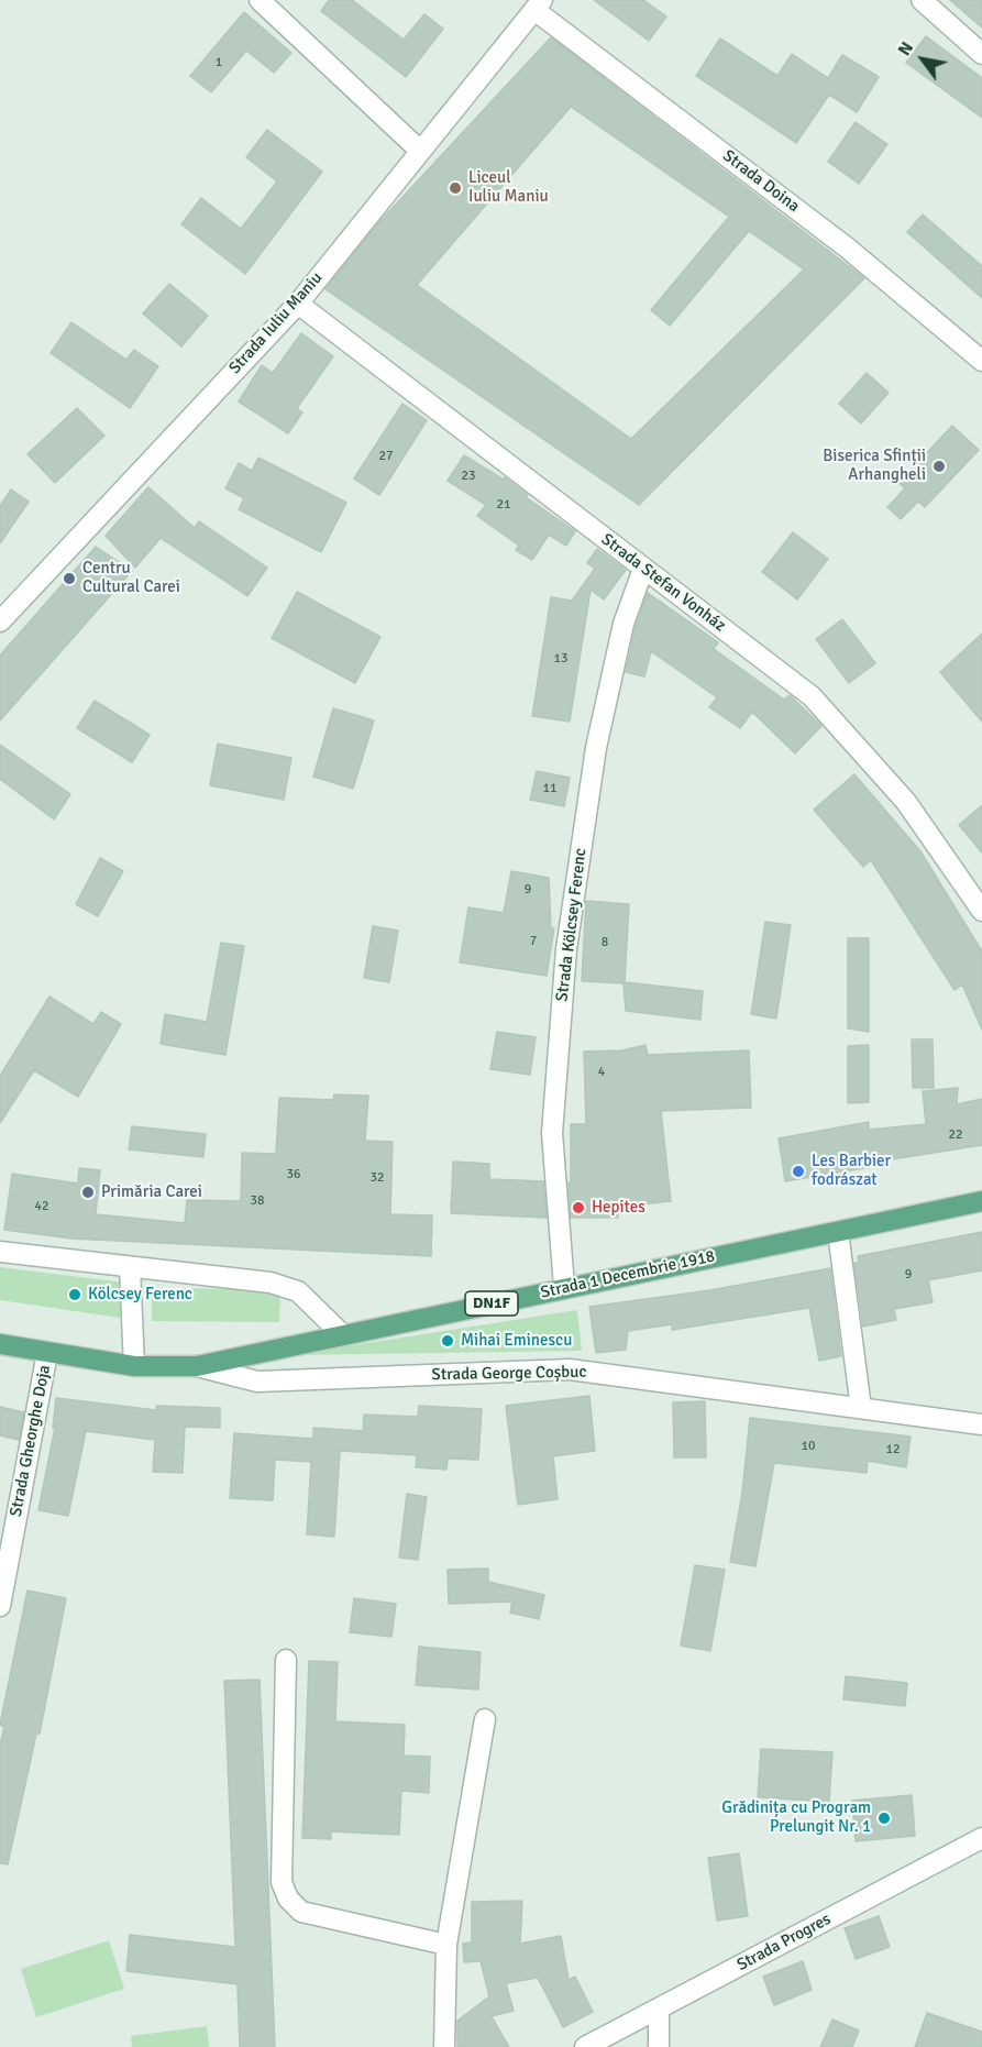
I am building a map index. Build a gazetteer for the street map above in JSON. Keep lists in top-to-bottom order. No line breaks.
{"streets":{"main road":["Strada 1 Decembrie 1918","DN1F"],"street":["Strada Doina","Strada Iuliu Maniu","Strada Stefan Vonház","Strada Kölcsey Ferenc","Strada George Coșbuc","Strada Gheorghe Doja","Strada Progres"]},"crossings":[["Strada Doina","Strada Iuliu Maniu"],["Strada Iuliu Maniu","Strada Stefan Vonház"],["Strada Stefan Vonház","Strada Kölcsey Ferenc"],["Strada Kölcsey Ferenc","Strada 1 Decembrie 1918"],["Strada 1 Decembrie 1918","Strada George Coșbuc"],["Strada 1 Decembrie 1918","Strada Gheorghe Doja"]],"places":["Liceul Iuliu Maniu","Biserica Sfinții Arhangheli","Centru Cultural Carei","Les Barbier fodrászat","Primăria Carei","Hepites","Kölcsey Ferenc","Mihai Eminescu","Grădinița cu Program Prelungit Nr. 1"],"house_numbers":["1","27","23","21","13","11","9","7","8","4","22","36","32","38","42","9","10","12"],"north":"top left"}
